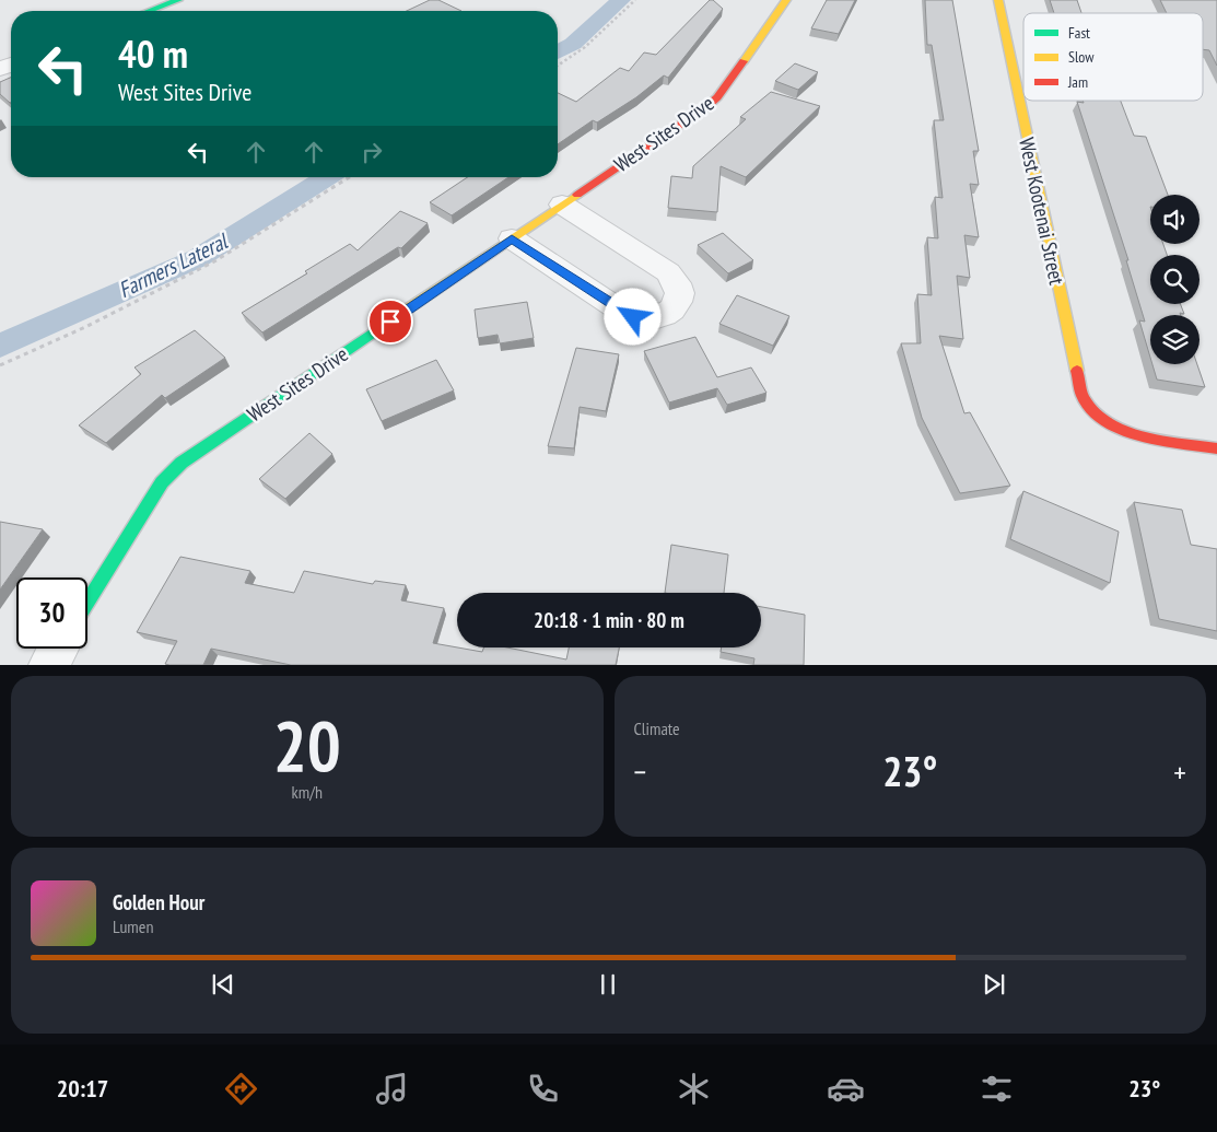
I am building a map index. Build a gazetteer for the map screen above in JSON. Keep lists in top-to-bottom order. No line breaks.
{"streets":{"street":["West Sites Drive","West Kootenai Street"]},"water":["Farmers Lateral"],"legend":["Fast","Slow","Jam"],"page":{"turn":["40 m","West Sites Drive"],"limit":"30","trip":"20:18 · 1 min · 80 m","tile":[["20","km/h"],"Climate"],"heat":["−","23°","+"],"song":["Golden Hour","Lumen"],"tabs":["20:17","23°"]}}
